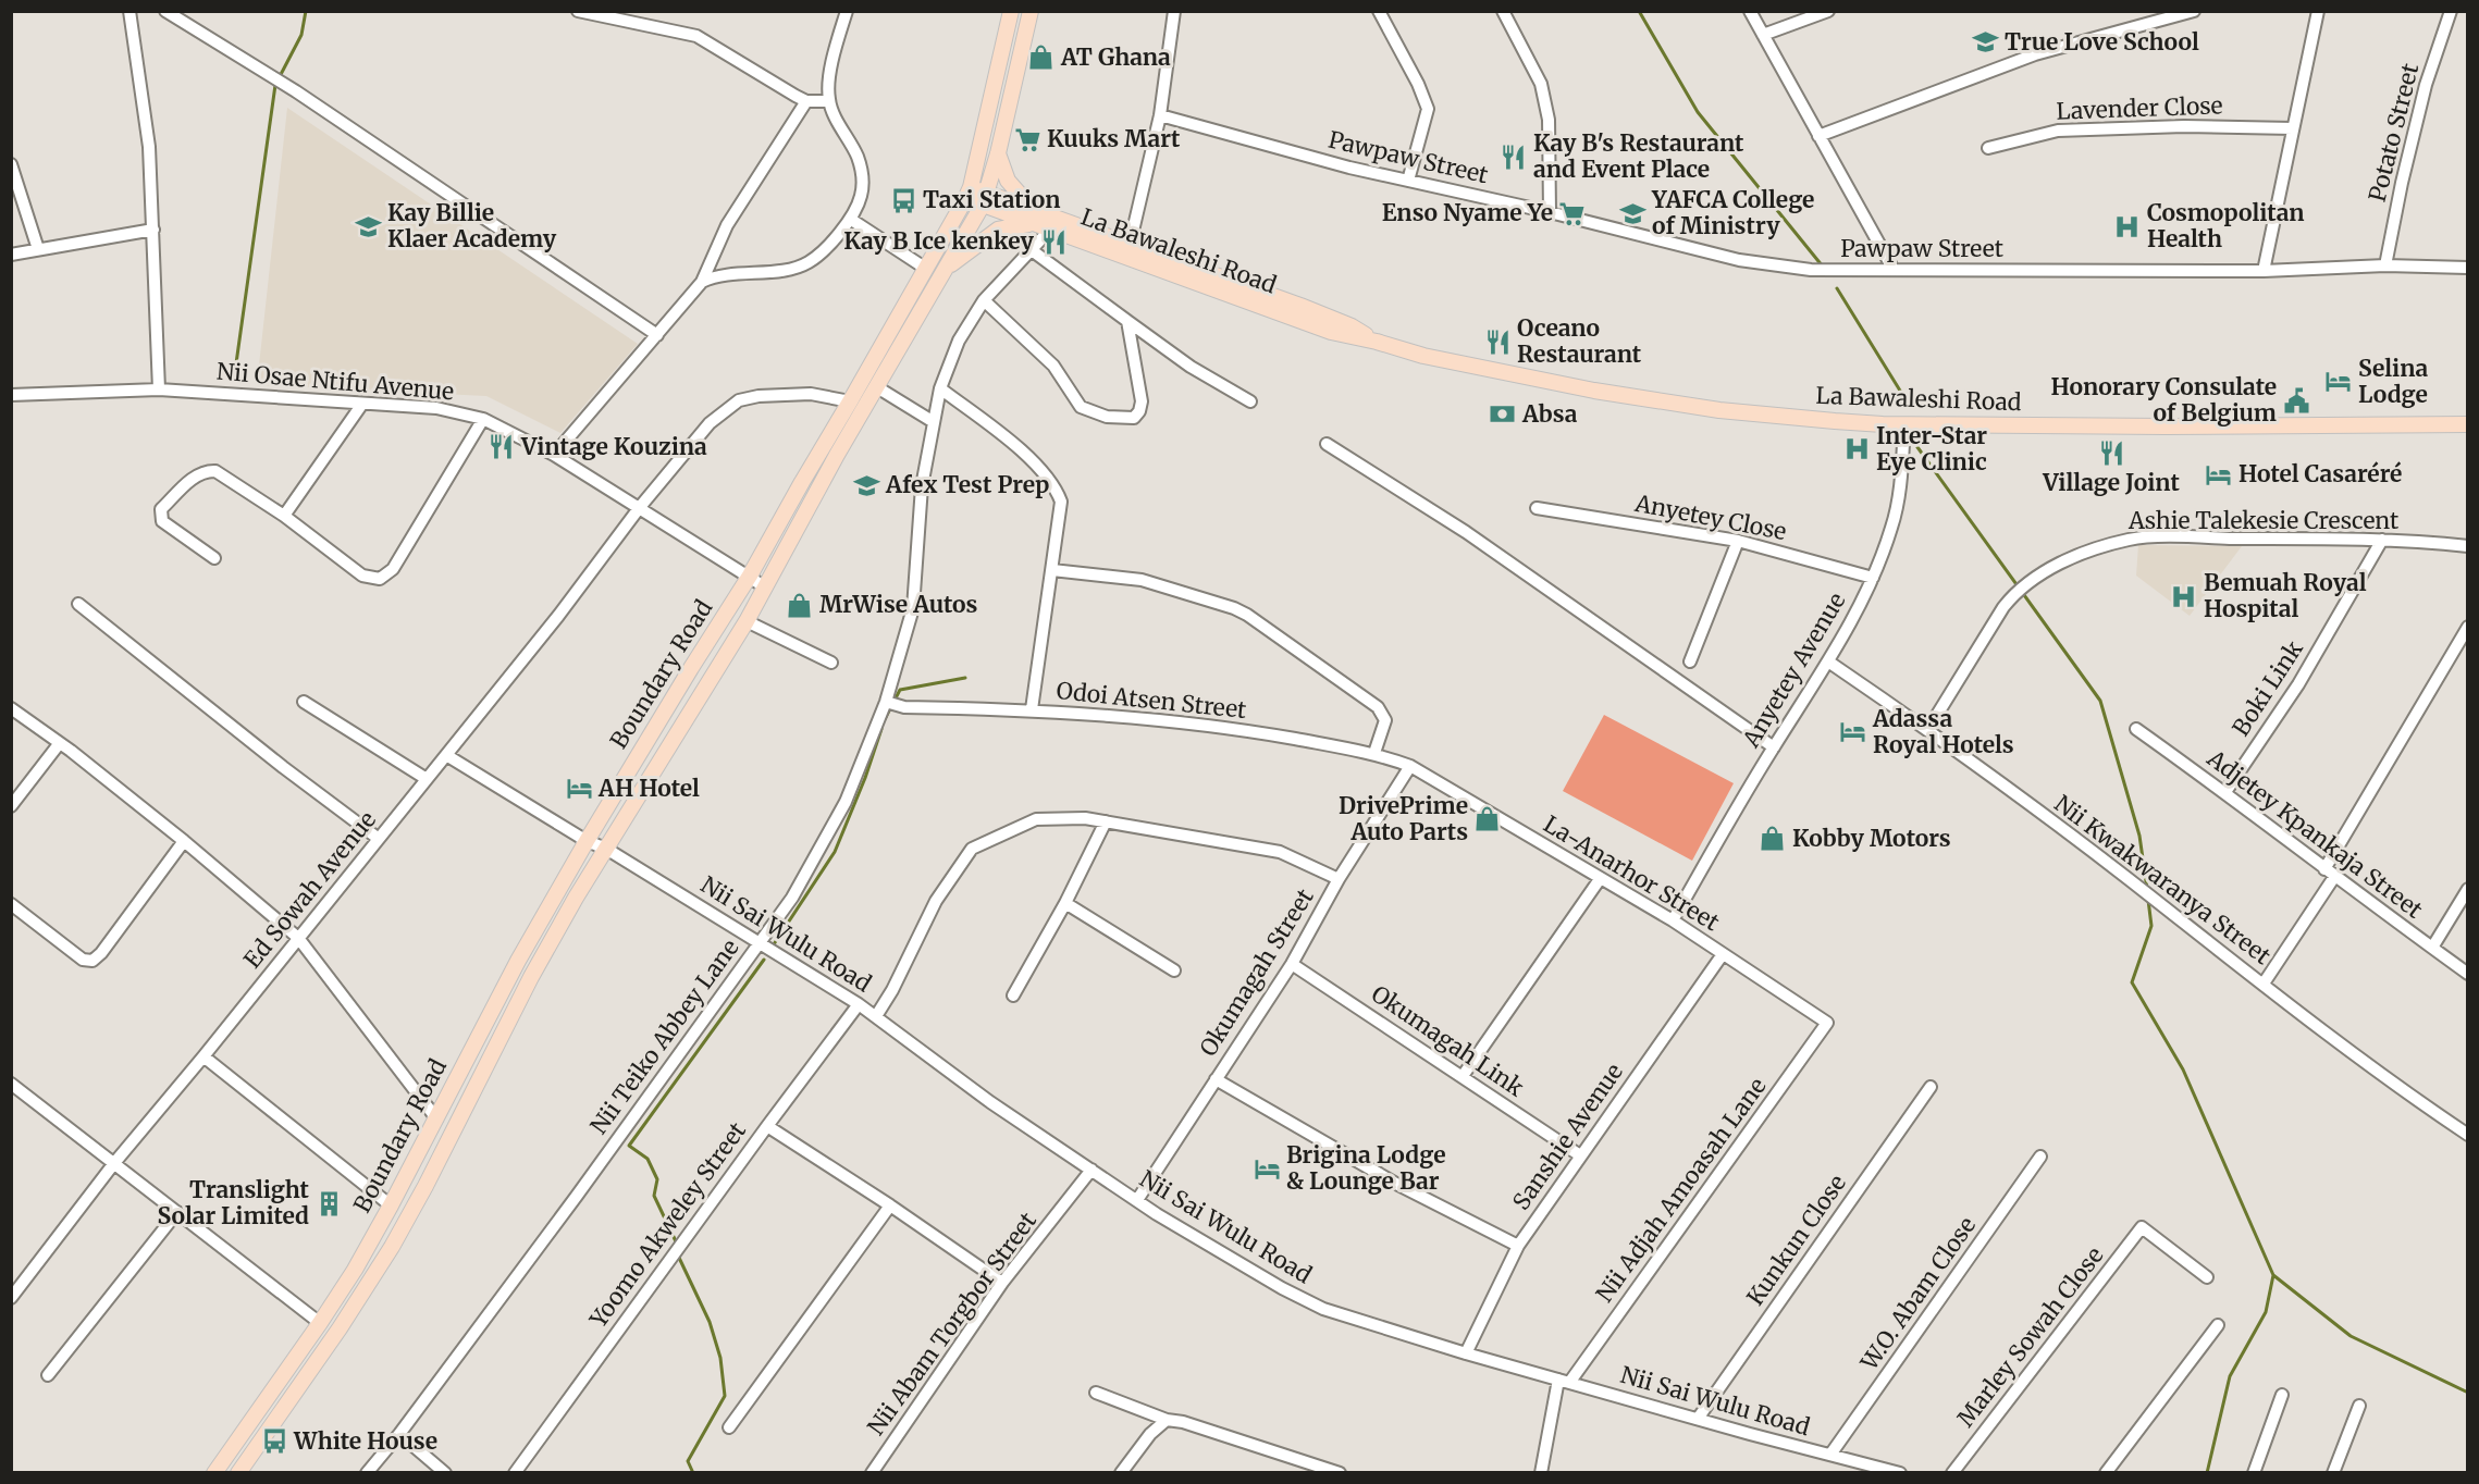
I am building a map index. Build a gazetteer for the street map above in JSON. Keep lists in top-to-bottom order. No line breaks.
{"streets":{"main road":["La Bawaleshi Road","Boundary Road"],"street":["Lavender Close","Potato Street","Pawpaw Street","Nii Osae Ntifu Avenue","Anyetey Close","Ashie Talekesie Crescent","Anyetey Avenue","Boki Link","Odoi Atsen Street","Adjetey Kpankaja Street","La-Anarhor Street","Nii Kwakwaranya Street","Ed Sowah Avenue","Nii Sai Wulu Road","Okumagah Street","Nii Teiko Abbey Lane","Okumagah Link","Sanshie Avenue","Nii Adjah Amoasah Lane","Yoomo Akweley Street","Kunkun Close","W.O. Abam Close","Nii Abam Torgbor Street","Marley Sowah Close"]},"crossings":[["Potato Street","Pawpaw Street"],["La Bawaleshi Road","Anyetey Avenue"],["La Bawaleshi Road","Boundary Road"],["La Bawaleshi Road","Nii Teiko Abbey Lane"],["Nii Osae Ntifu Avenue","Boundary Road"],["Nii Osae Ntifu Avenue","Ed Sowah Avenue"],["Anyetey Close","Anyetey Avenue"],["Ashie Talekesie Crescent","Boki Link"],["Ashie Talekesie Crescent","Nii Kwakwaranya Street"],["Anyetey Avenue","La-Anarhor Street"],["Anyetey Avenue","Nii Kwakwaranya Street"],["Boundary Road","Ed Sowah Avenue"],["Boundary Road","Nii Sai Wulu Road"],["Boki Link","Adjetey Kpankaja Street"],["Odoi Atsen Street","La-Anarhor Street"],["Odoi Atsen Street","Okumagah Street"],["Odoi Atsen Street","Nii Teiko Abbey Lane"],["La-Anarhor Street","Okumagah Street"],["La-Anarhor Street","Sanshie Avenue"],["La-Anarhor Street","Nii Adjah Amoasah Lane"],["Ed Sowah Avenue","Nii Sai Wulu Road"],["Nii Sai Wulu Road","Okumagah Street"],["Nii Sai Wulu Road","Nii Teiko Abbey Lane"],["Nii Sai Wulu Road","Sanshie Avenue"],["Nii Sai Wulu Road","Nii Adjah Amoasah Lane"],["Nii Sai Wulu Road","Yoomo Akweley Street"],["Nii Sai Wulu Road","Kunkun Close"],["Nii Sai Wulu Road","W.O. Abam Close"],["Nii Sai Wulu Road","Nii Abam Torgbor Street"],["Okumagah Street","Okumagah Link"],["Okumagah Link","Sanshie Avenue"]],"places":{"school or university":["True Love School","YAFCA College of Ministry","Kay Billie Klaer Academy","Afex Test Prep"],"shop":["AT Ghana","MrWise Autos","DrivePrime Auto Parts","Kobby Motors"],"supermarket":["Kuuks Mart","Enso Nyame Ye"],"restaurant":["Kay B's Restaurant and Event Place","Kay B Ice kenkey","Oceano Restaurant","Vintage Kouzina","Village Joint"],"bus stop":["Taxi Station","White House"],"hospital":["Cosmopolitan Health","Inter-Star Eye Clinic","Bemuah Royal Hospital"],"hotel":["Selina Lodge","Hotel Casaréré","Adassa Royal Hotels","AH Hotel","Brigina Lodge & Lounge Bar"],"public building":["Honorary Consulate of Belgium"],"bank":["Absa"],"building":["Translight Solar Limited"]}}
